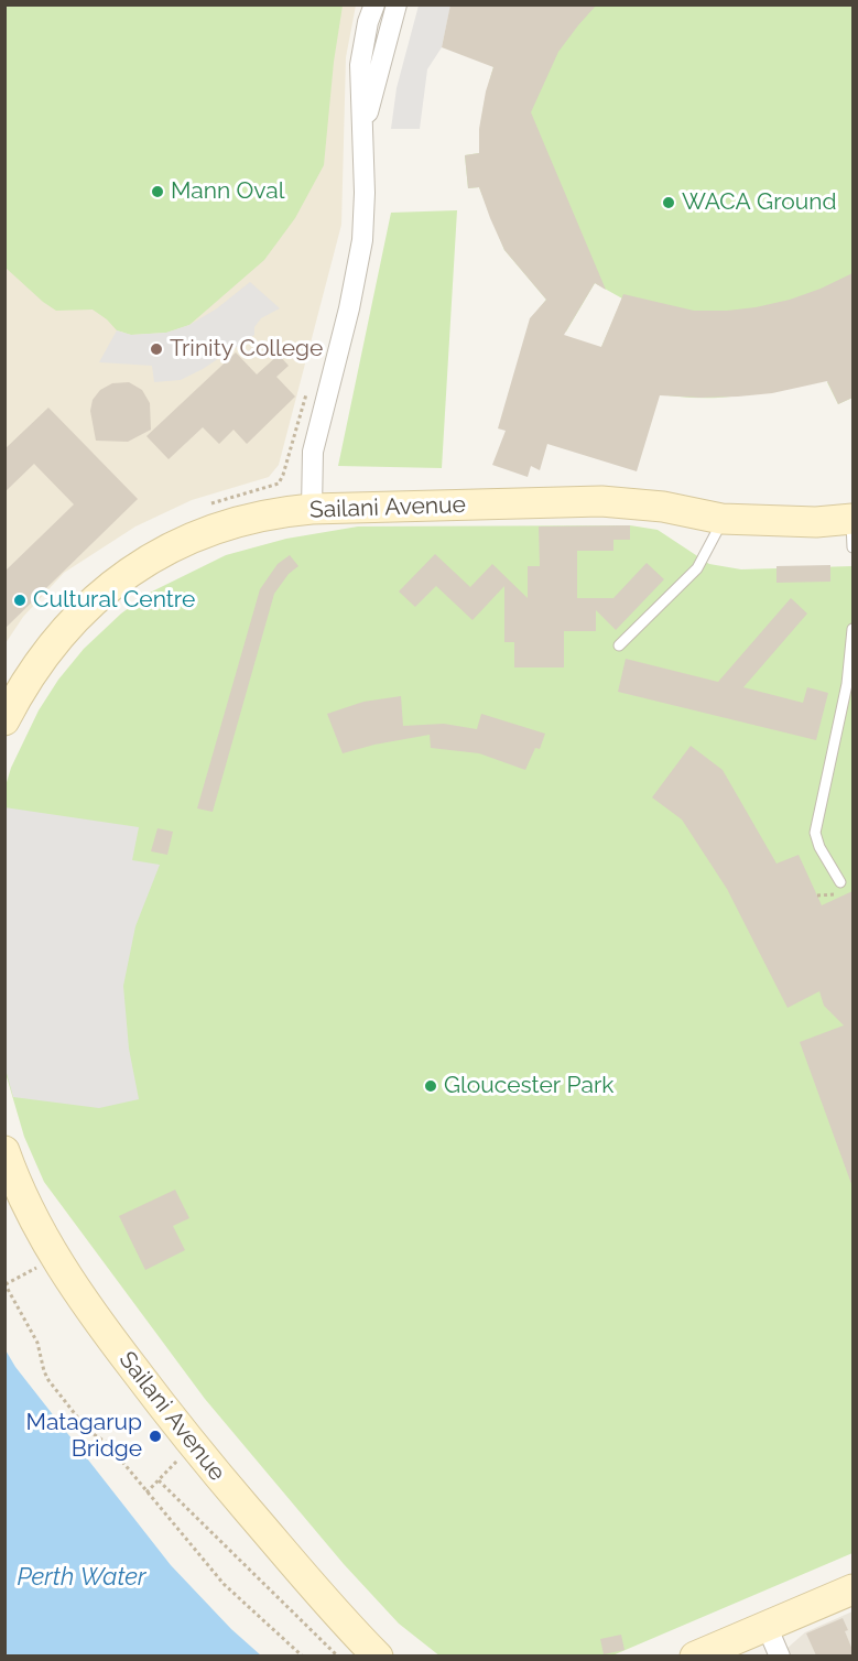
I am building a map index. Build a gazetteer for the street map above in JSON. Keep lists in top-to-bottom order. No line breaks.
{"streets":{"street":["Sailani Avenue"]},"water":["Perth Water"],"places":["Mann Oval","WACA Ground","Trinity College","Cultural Centre","Gloucester Park","Matagarup Bridge"]}
